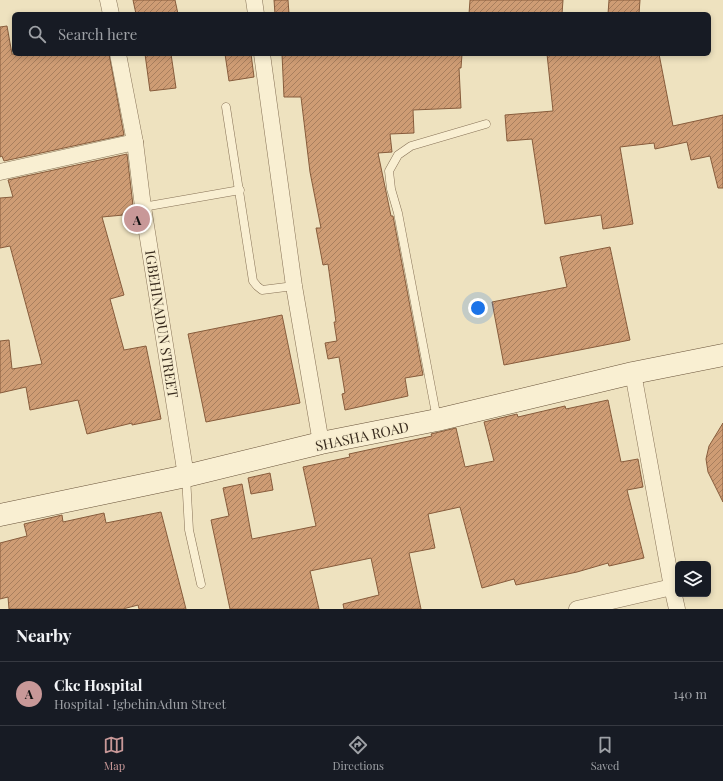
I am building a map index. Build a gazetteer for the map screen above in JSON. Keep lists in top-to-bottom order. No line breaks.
{"streets":{"street":["IGBEHINADUN STREET","SHASHA ROAD"]},"crossings":[["IGBEHINADUN STREET","SHASHA ROAD"]],"page":{"search":"Search here","pins":"A","heading":"Nearby","list":[{"mark":"A","name":"Ckc Hospital","note":"Hospital · IgbehinAdun Street","value":"140 m"}],"nav":["Map","Directions","Saved"]}}
